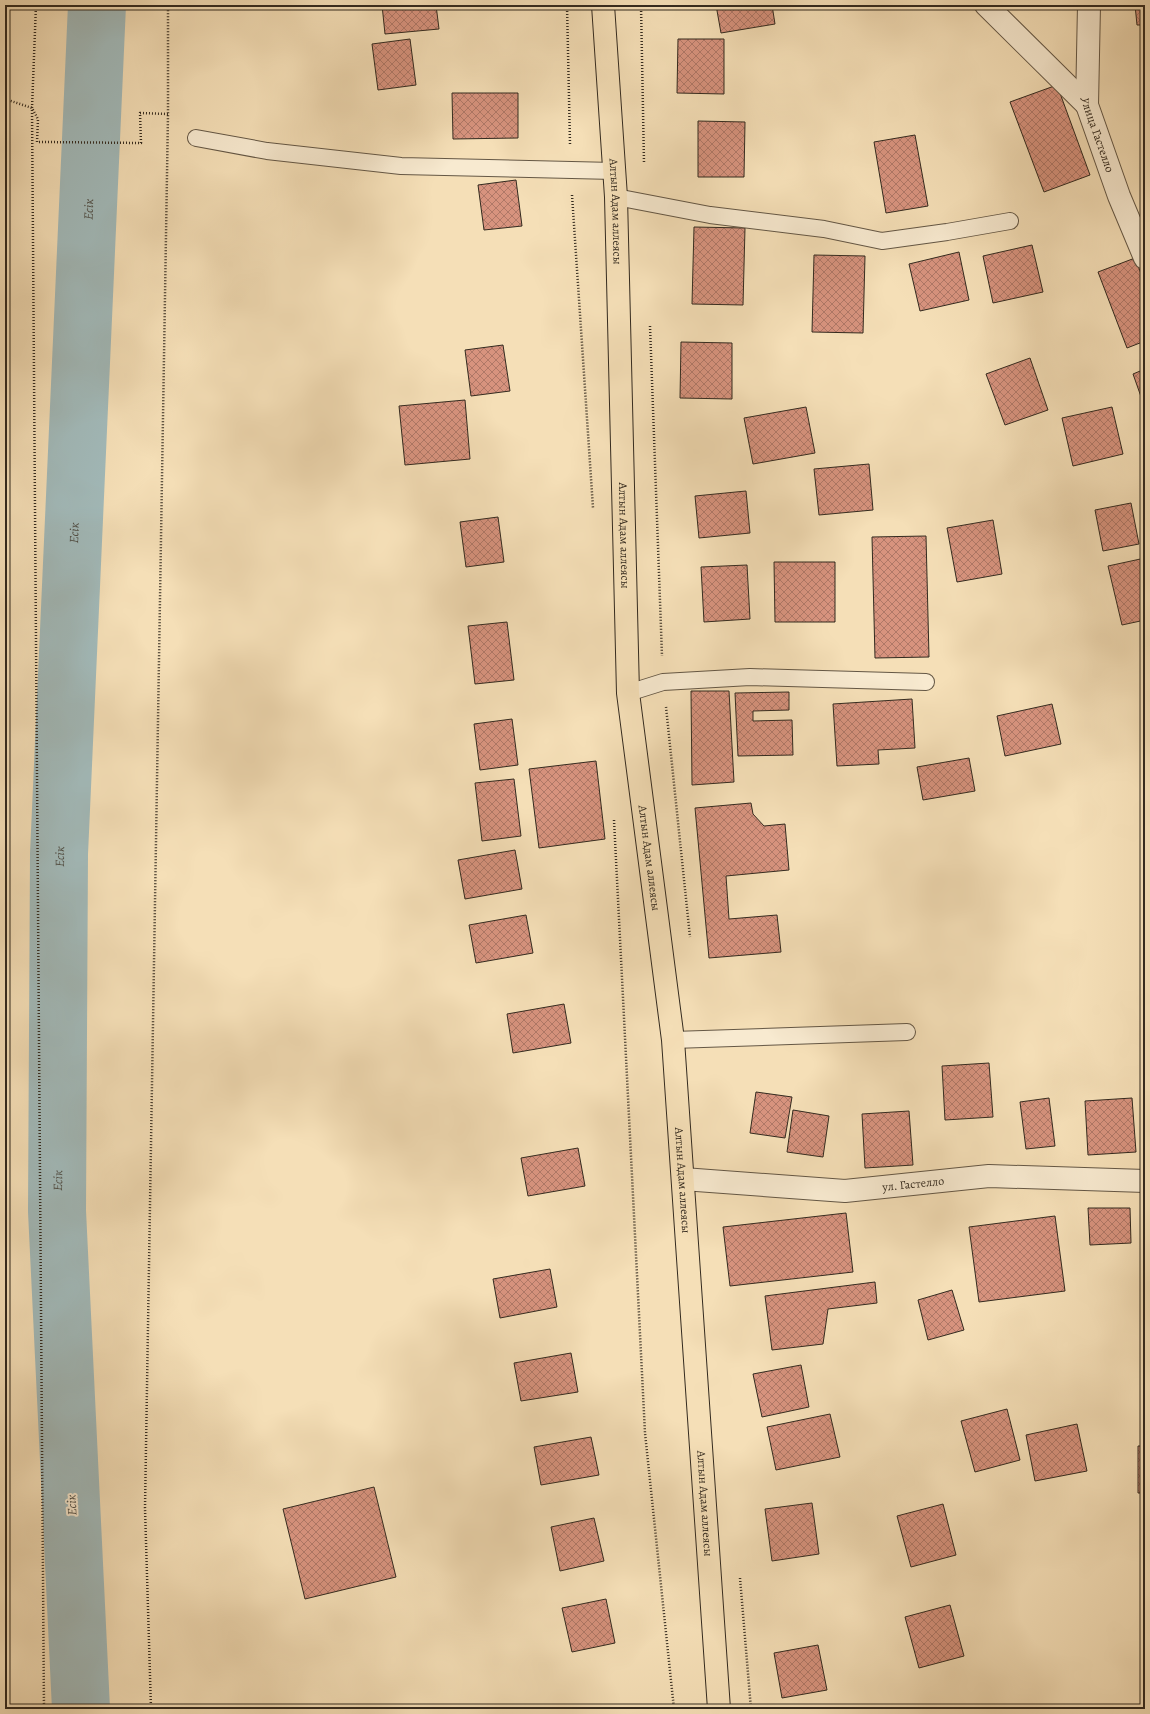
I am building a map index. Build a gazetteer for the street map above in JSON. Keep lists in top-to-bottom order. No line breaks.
{"streets":{"main road":["Алтын Адам аллеясы"],"street":["улица Гастелло","ул. Гастелло"]},"crossings":[["Алтын Адам аллеясы","ул. Гастелло"]],"water":["Есік"]}
